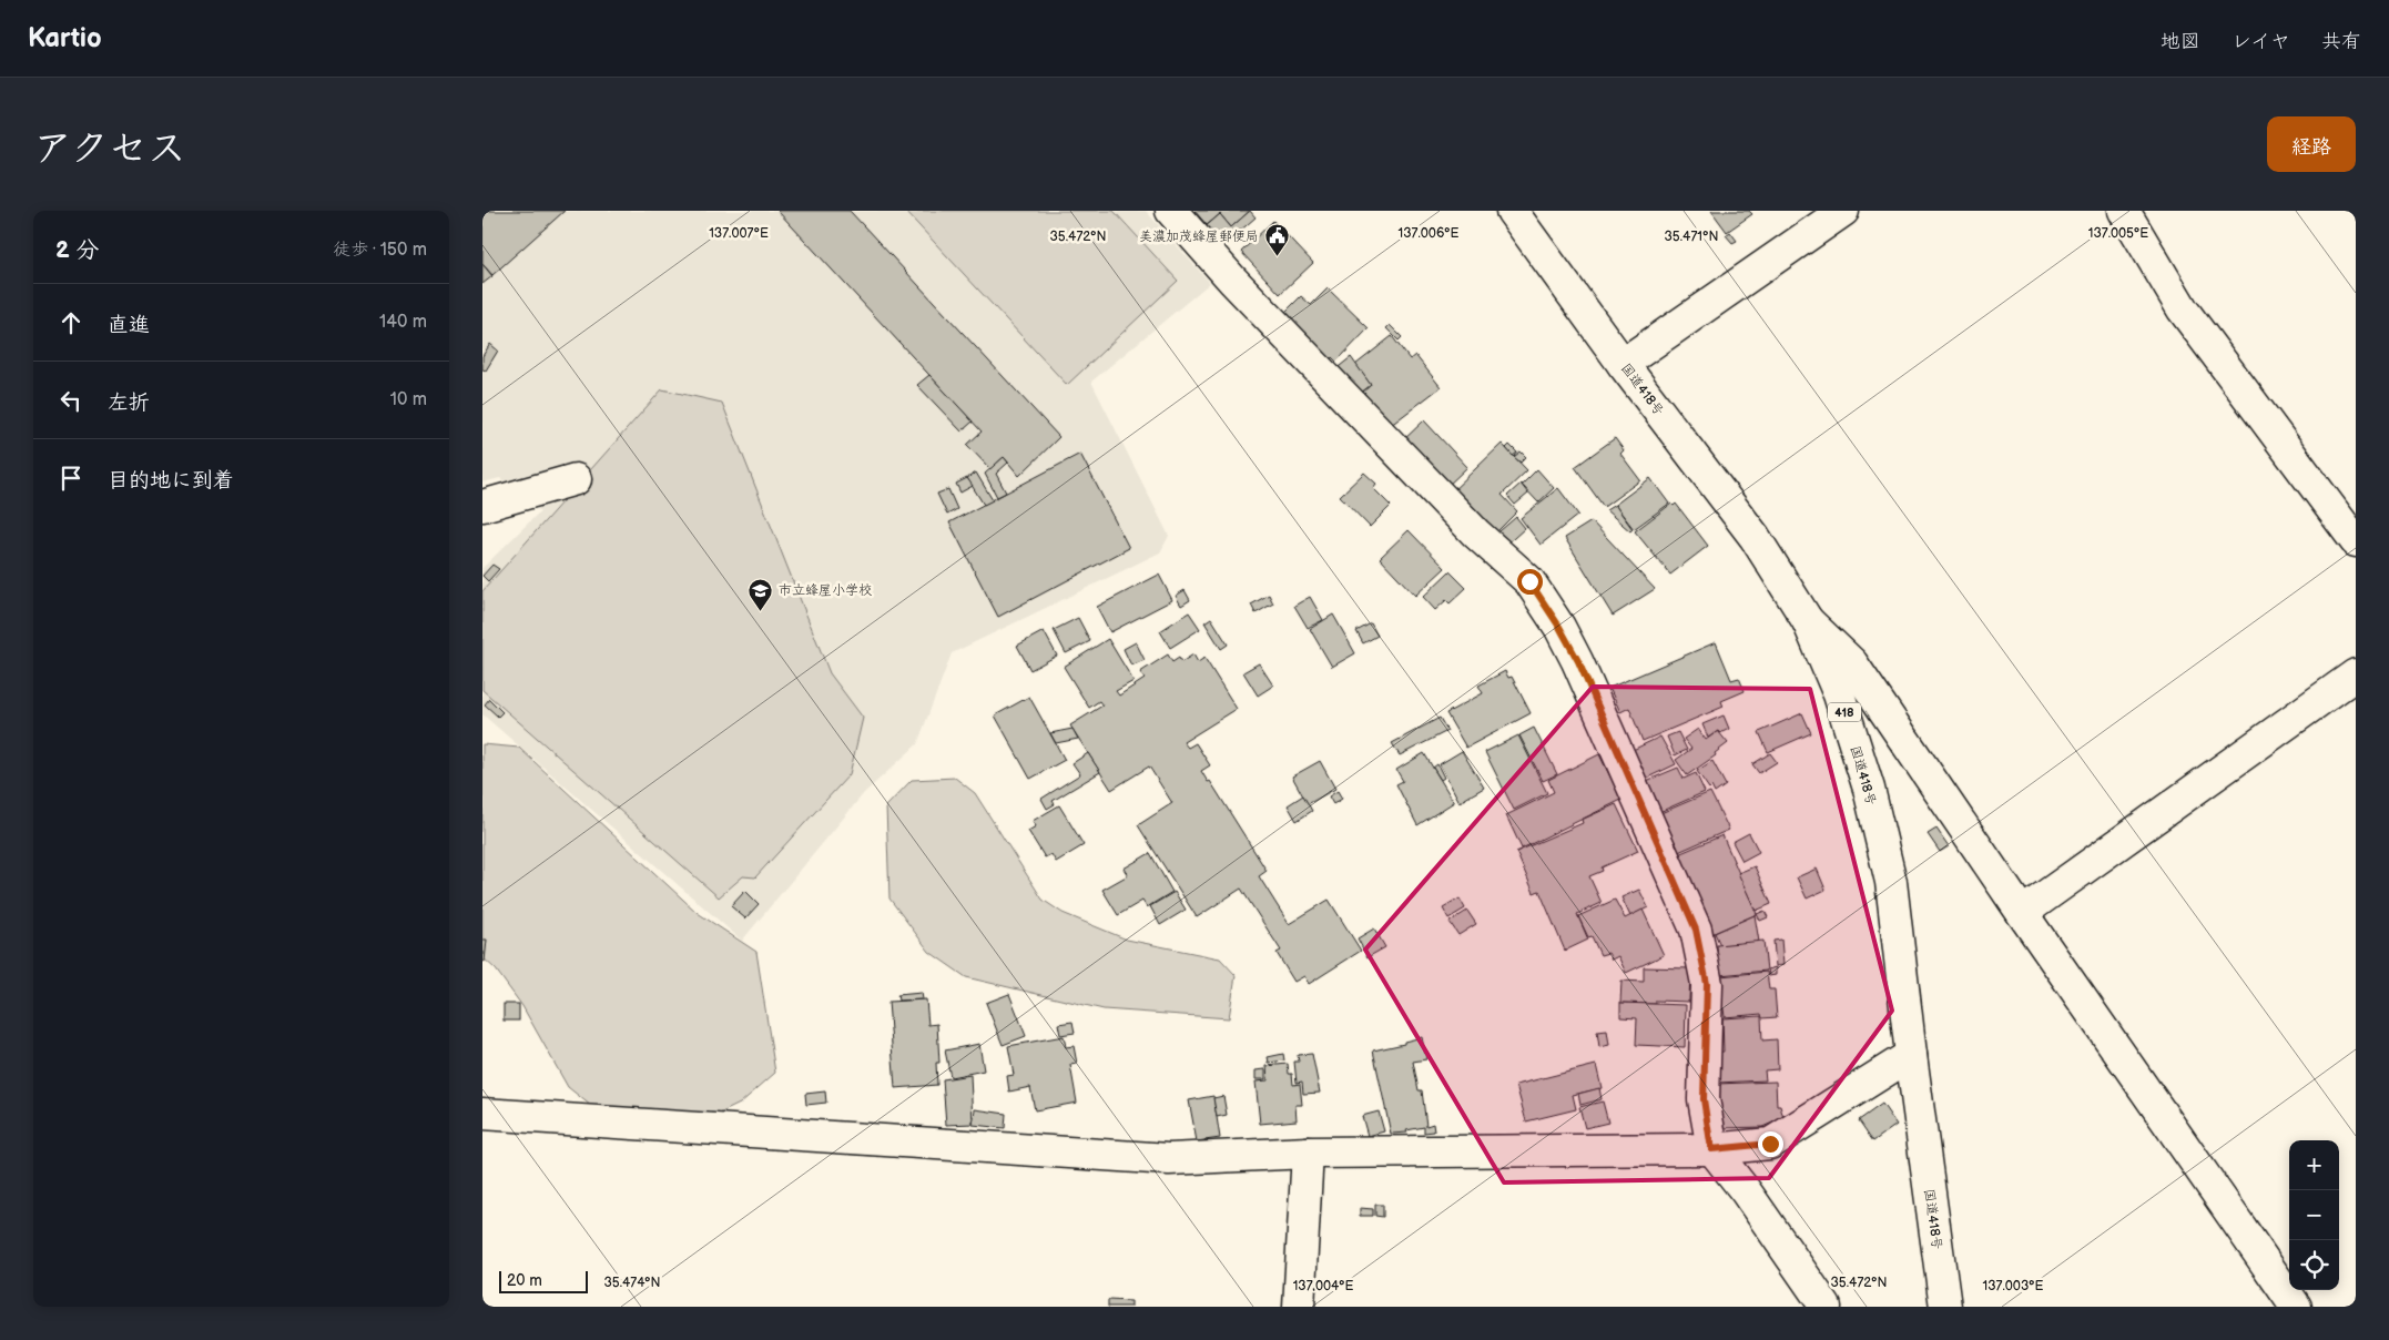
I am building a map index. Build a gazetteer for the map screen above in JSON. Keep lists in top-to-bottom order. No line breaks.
{"streets":{"main road":["国道418号","418"]},"places":{"public building":["美濃加茂蜂屋郵便局"],"school or university":["市立蜂屋小学校"]},"scale_bar":"20 m","page":{"header":"Kartio","nav":["地図","レイヤ","共有"],"title":"アクセス","buttons":"経路","heading":["2 分","徒歩 · 150 m"],"list":[["直進","140 m"],["左折","10 m"],"目的地に到着"],"map_buttons":["+","−"],"scale":"20 m"},"coordinates":["137.006°E","137.007°E","137.005°E","35.472°N","35.471°N","35.474°N","137.004°E","137.003°E"]}
